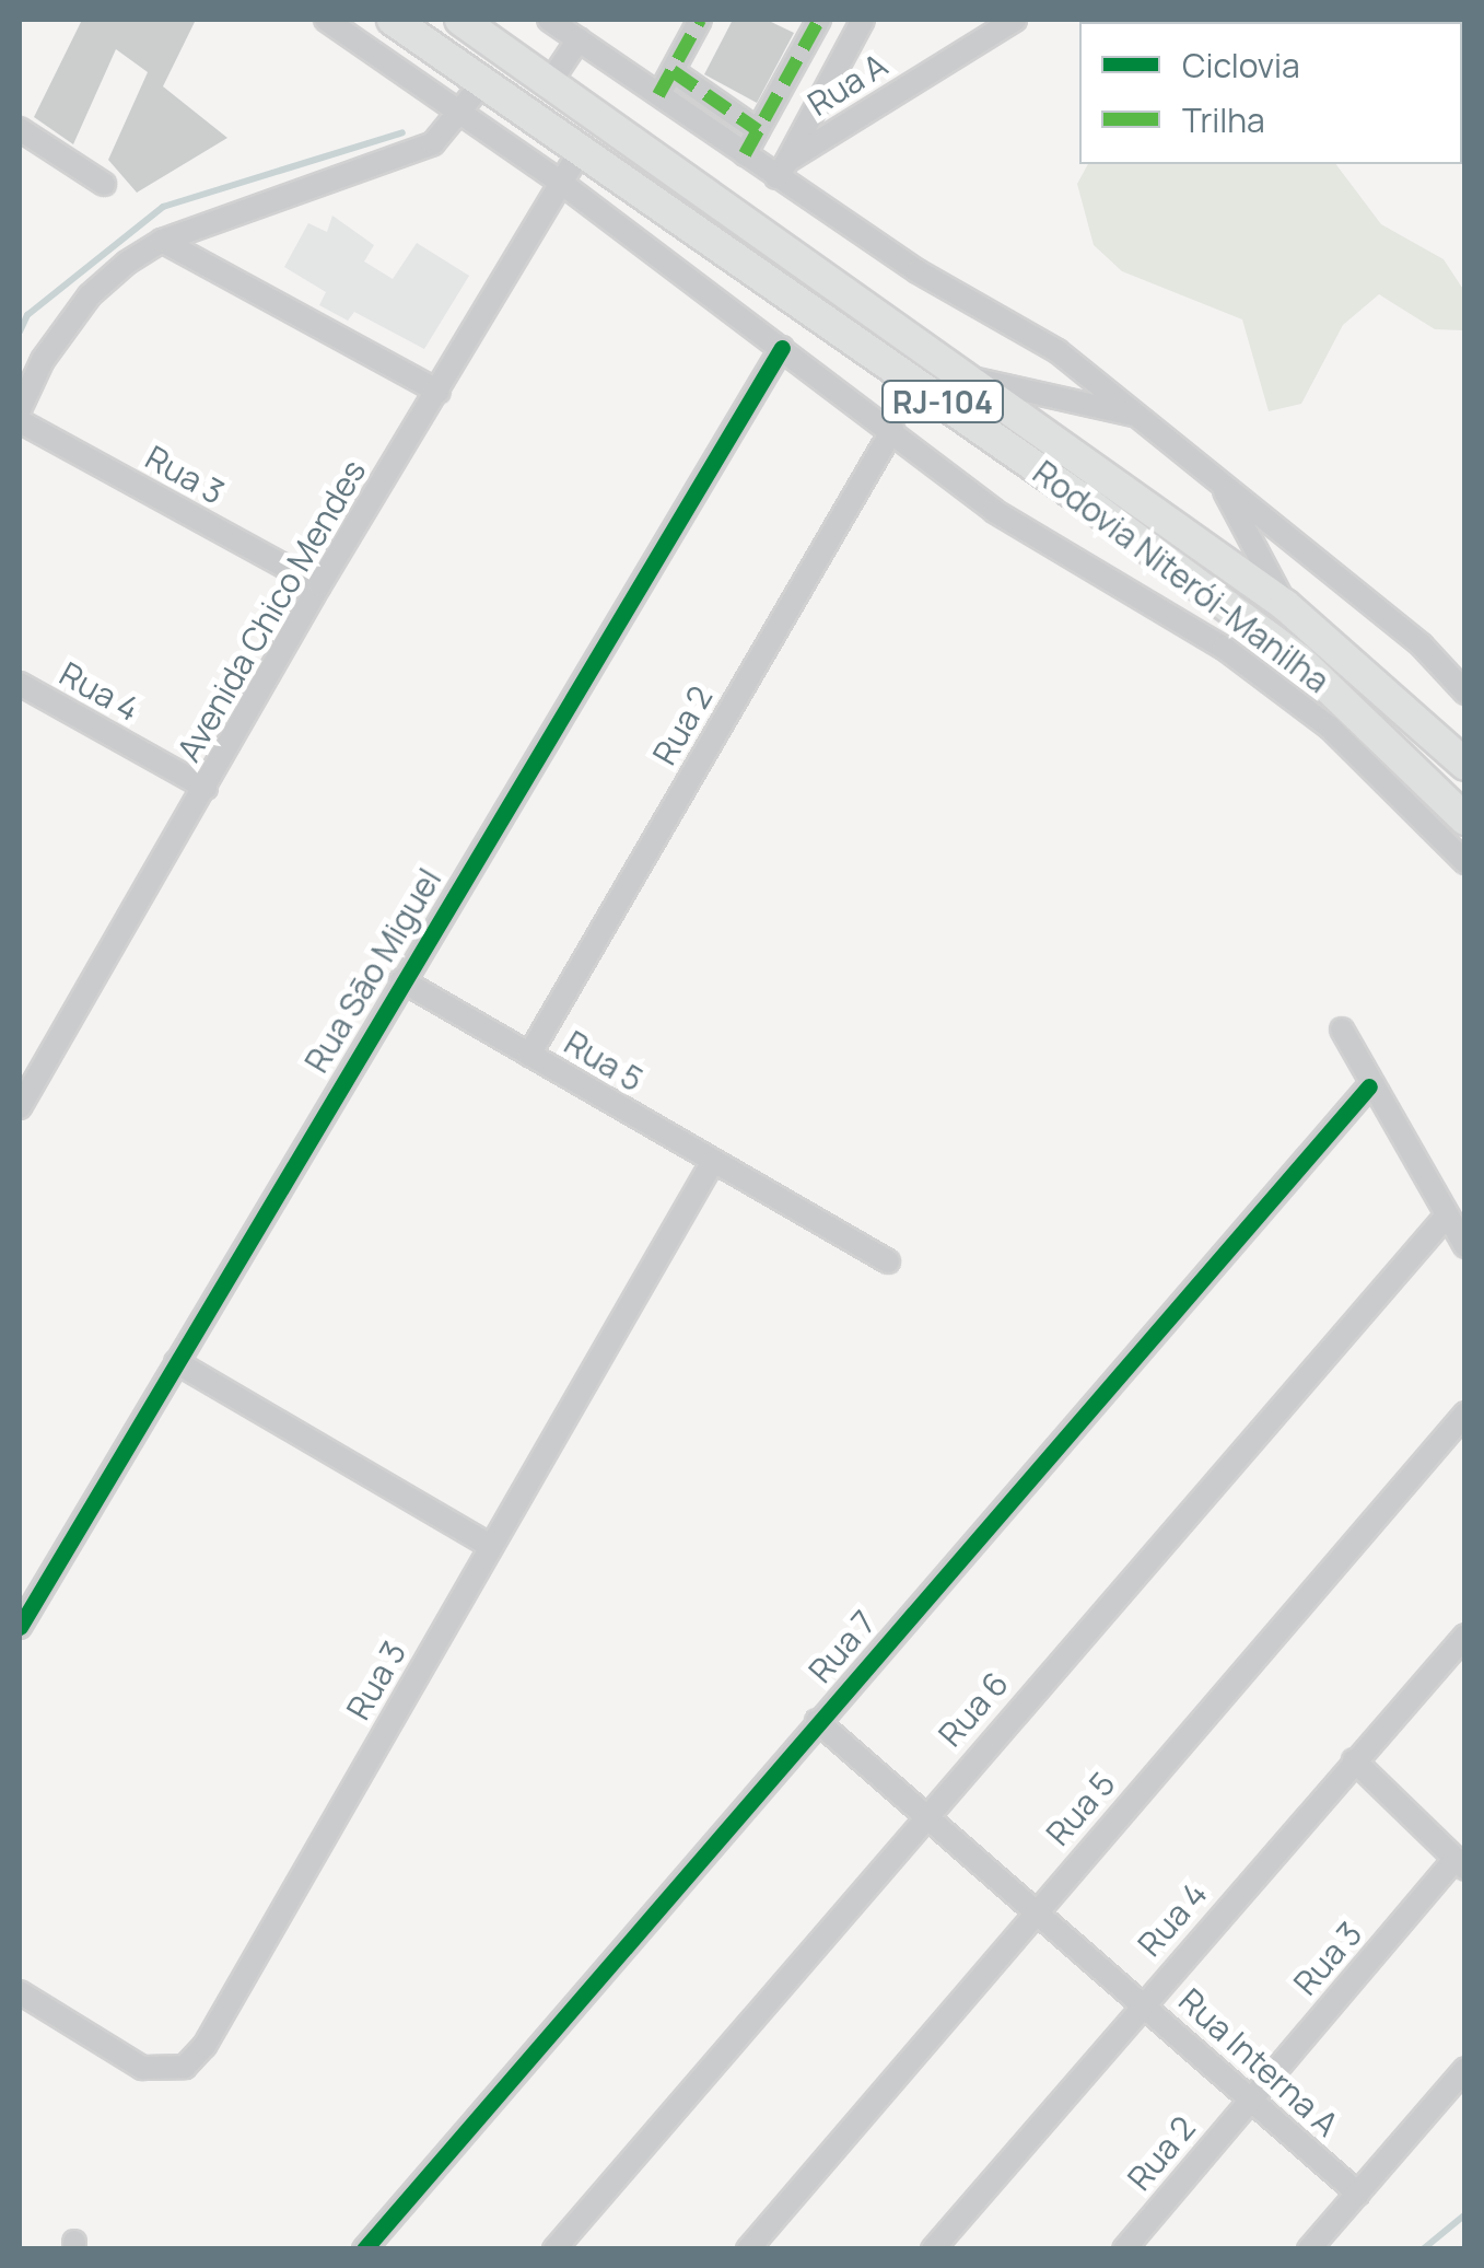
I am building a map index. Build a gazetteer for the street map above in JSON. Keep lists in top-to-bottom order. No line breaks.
{"streets":{"highway":["RJ-104","Rodovia Niterói-Manilha"],"street":["Rua A","Rua 3","Avenida Chico Mendes","Rua 4","Rua 2","Rua São Miguel","Rua 5","Rua 7","Rua 6","Rua Interna A"]},"crossings":[["Rua 3","Avenida Chico Mendes"],["Rua 3","Rua 2"],["Rua 3","Rua 5"],["Rua 3","Rua Interna A"],["Rodovia Niterói-Manilha","Avenida Chico Mendes"],["Avenida Chico Mendes","Rua 4"],["Rua 4","Rua Interna A"],["Rua 2","Rua 5"],["Rua 2","Rua Interna A"],["Rua São Miguel","Rua 5"],["Rua 5","Rua Interna A"],["Rua 7","Rua Interna A"],["Rua 6","Rua Interna A"]],"legend":["Ciclovia","Trilha"]}
